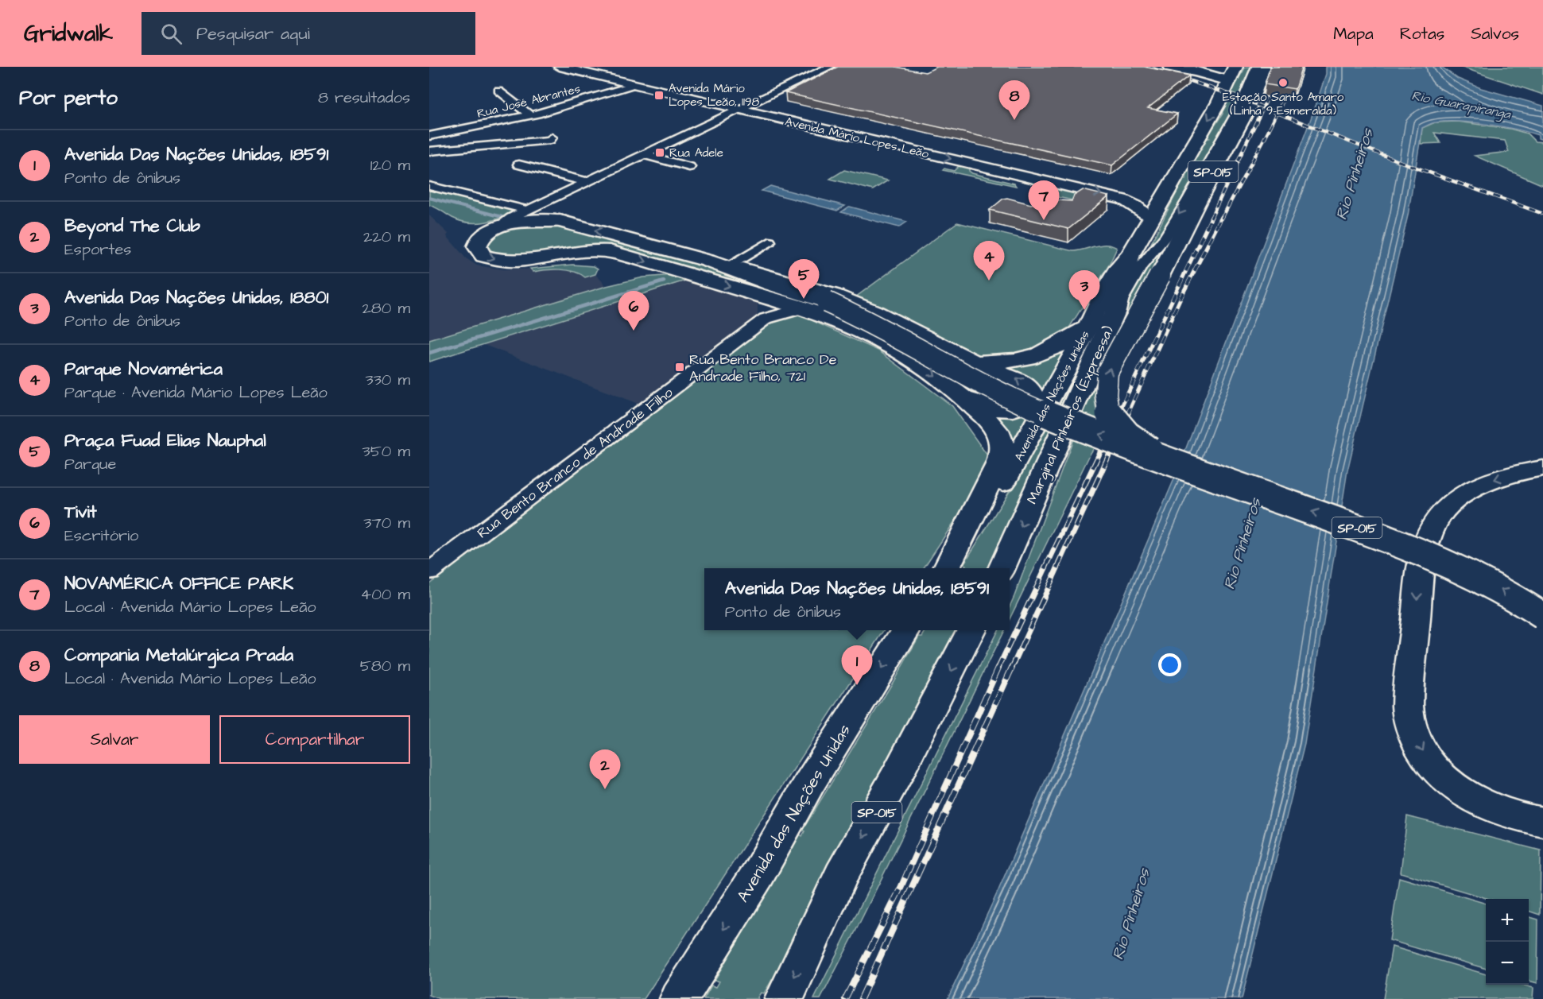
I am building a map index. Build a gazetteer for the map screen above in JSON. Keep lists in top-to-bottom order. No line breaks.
{"streets":{"main road":["SP-015","Avenida das Nações Unidas","Marginal Pinheiros (Expressa)"],"street":["Rua José Abrantes","Avenida Mário Lopes Leão","Rua Bento Branco de Andrade Filho"]},"crossings":[["Rua José Abrantes","Avenida Mário Lopes Leão"],["Avenida Mário Lopes Leão","Avenida das Nações Unidas"],["Avenida das Nações Unidas","Marginal Pinheiros (Expressa)"]],"one_way":["Avenida Mário Lopes Leão","Marginal Pinheiros (Expressa)"],"water":["Rio Guarapiranga","Rio Pinheiros"],"places":{"other":["Estação Santo Amaro (Linha 9-Esmeralda)"],"transit":["Avenida Mário Lopes Leão, 1198","Rua Adele","Rua Bento Branco De Andrade Filho, 721"]},"page":{"header":"Gridwalk","search":"Pesquisar aqui","nav":["Mapa","Rotas","Salvos"],"heading":["Por perto","8 resultados"],"pins":["8","7","4","5","3","6","1","2"],"list":[{"mark":"1","name":"Avenida Das Nações Unidas, 18591","note":"Ponto de ônibus","value":"120 m"},{"mark":"2","name":"Beyond The Club","note":"Esportes","value":"220 m"},{"mark":"3","name":"Avenida Das Nações Unidas, 18801","note":"Ponto de ônibus","value":"280 m"},{"mark":"4","name":"Parque Novamérica","note":"Parque · Avenida Mário Lopes Leão","value":"330 m"},{"mark":"5","name":"Praça Fuad Elias Nauphal","note":"Parque","value":"350 m"},{"mark":"6","name":"Tivit","note":"Escritório","value":"370 m"},{"mark":"7","name":"NOVAMÉRICA OFFICE PARK","note":"Local · Avenida Mário Lopes Leão","value":"400 m"},{"mark":"8","name":"Compania Metalúrgica Prada","note":"Local · Avenida Mário Lopes Leão","value":"580 m"}],"popup":["Avenida Das Nações Unidas, 18591","Ponto de ônibus"],"buttons":["Salvar","Compartilhar"],"map_buttons":["+","−"]}}
